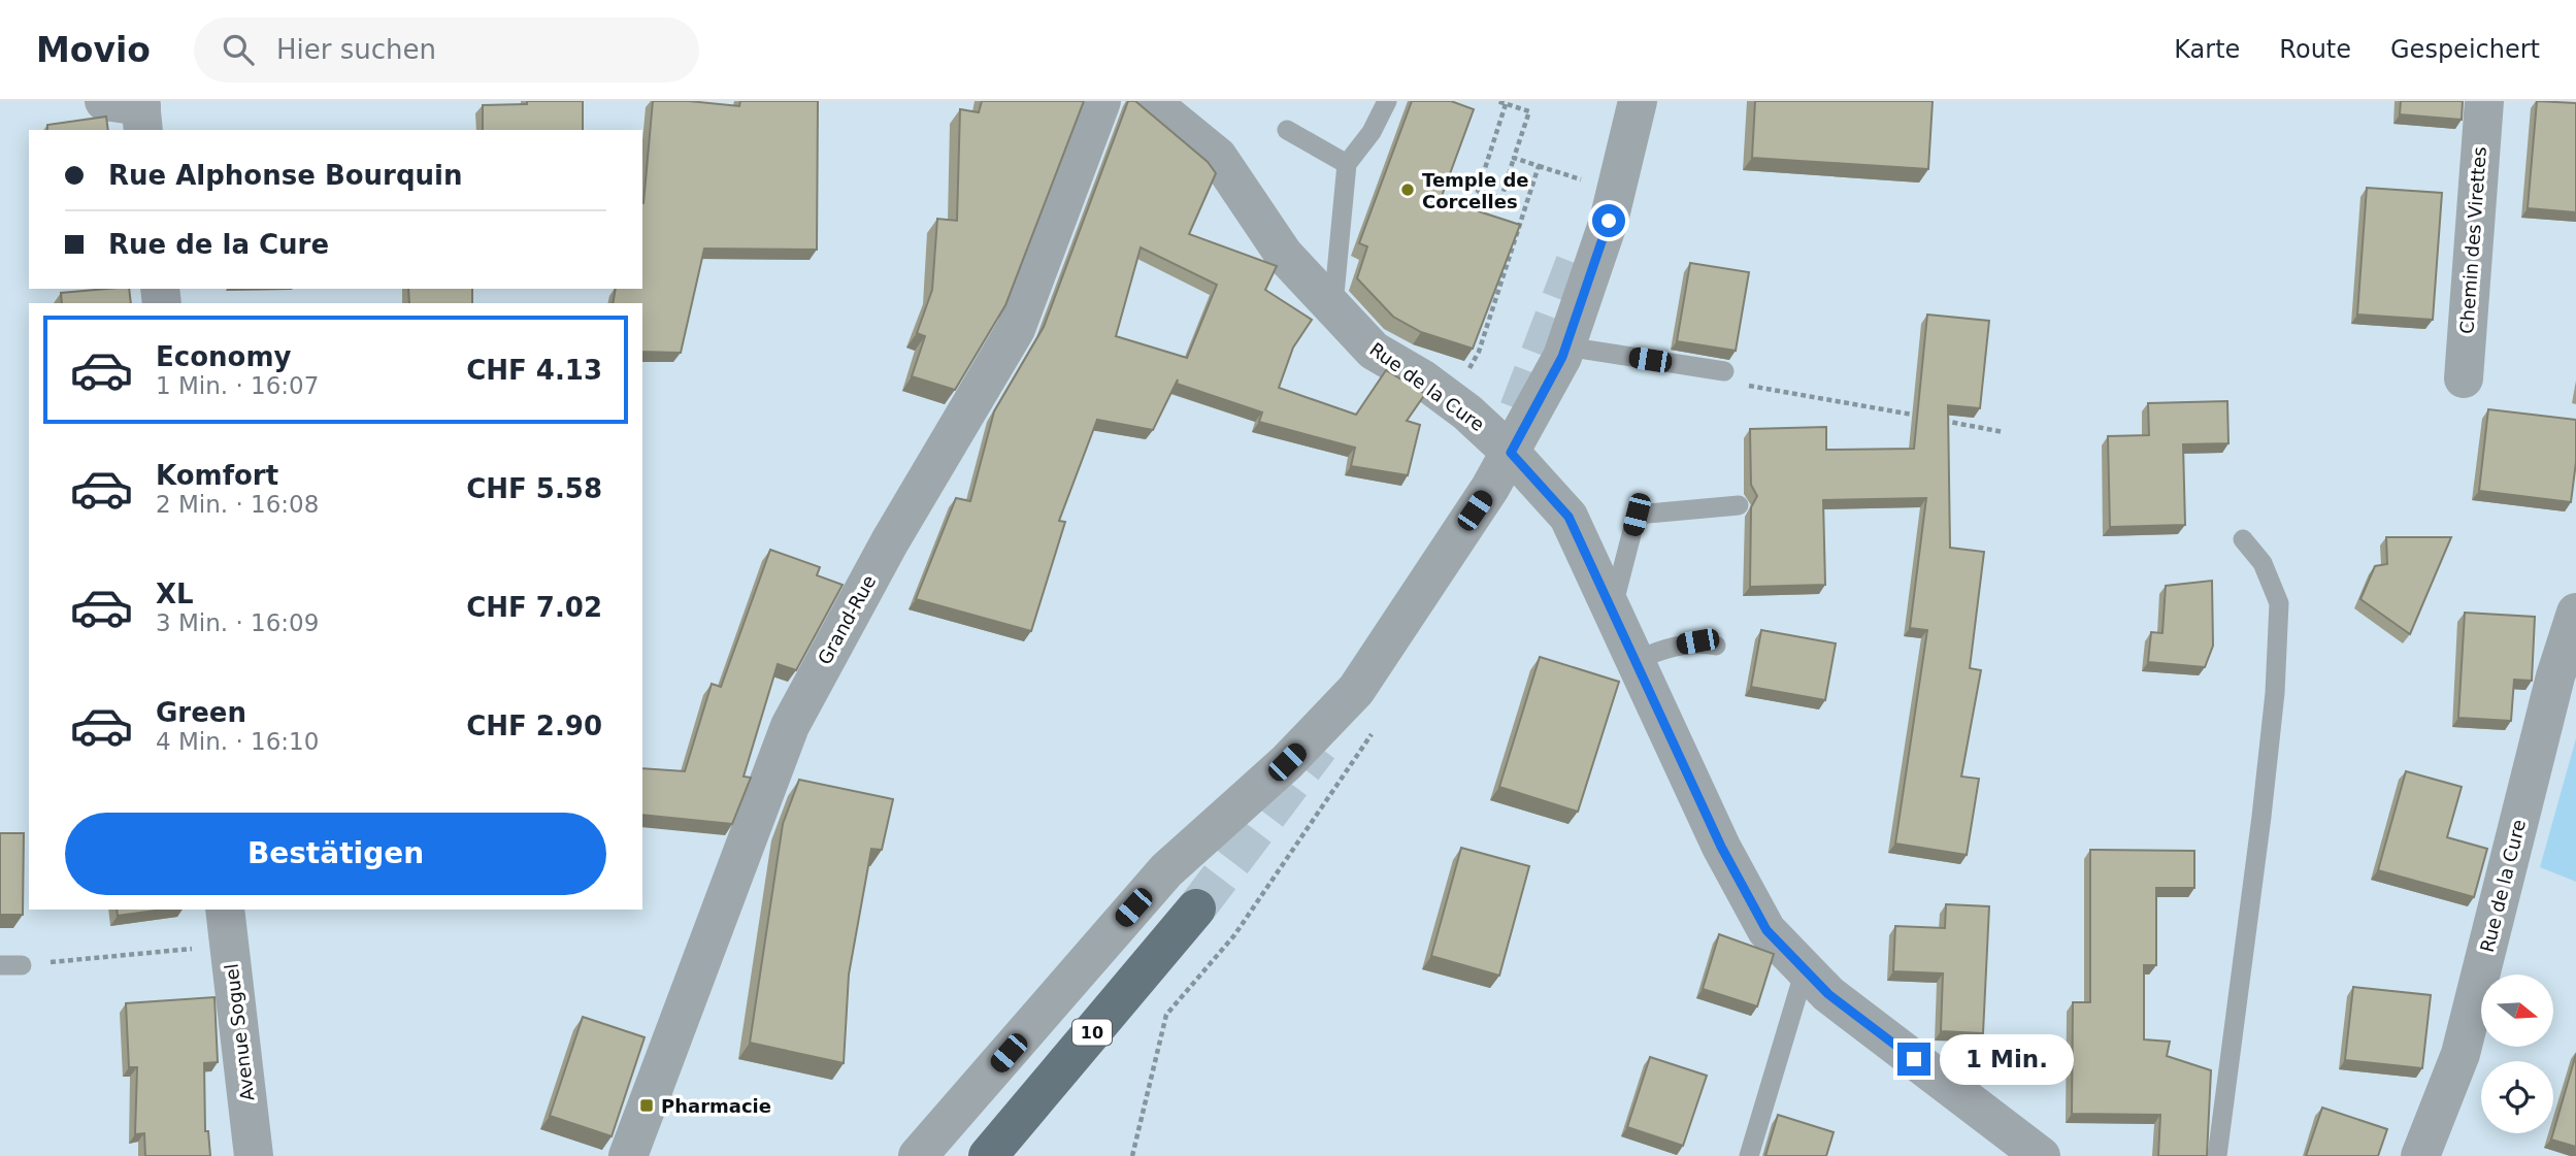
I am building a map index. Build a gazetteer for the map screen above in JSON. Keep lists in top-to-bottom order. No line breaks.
{"streets":{"main road":["10"],"street":["Chemin des Virettes","Rue de la Cure","Grand-Rue","Avenue Soguel"]},"places":{"other":["Temple de Corcelles"],"transit":["Pharmacie"]},"north":"right","page":{"header":"Movio","search":"Hier suchen","nav":["Karte","Route","Gespeichert"],"banner":["Rue Alphonse Bourquin","Rue de la Cure"],"list":[{"name":"Economy","note":"1 Min. · 16:07","value":"CHF 4.13"},{"name":"Komfort","note":"2 Min. · 16:08","value":"CHF 5.58"},{"name":"XL","note":"3 Min. · 16:09","value":"CHF 7.02"},{"name":"Green","note":"4 Min. · 16:10","value":"CHF 2.90"}],"buttons":"Bestätigen","bubble":"1 Min."}}
